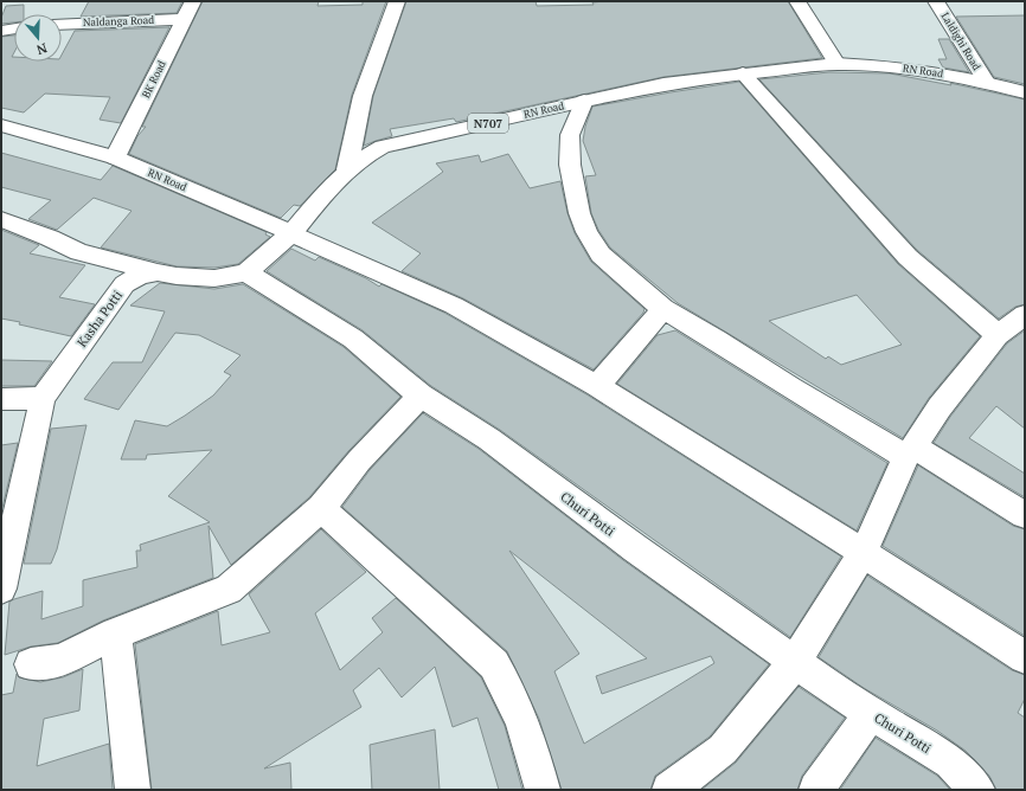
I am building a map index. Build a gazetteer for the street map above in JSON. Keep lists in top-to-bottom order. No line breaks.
{"streets":{"main road":["Naldanga Road","Laldighi Road","RN Road","BK Road","N707","Kasha Potti","Churi Potti"]},"crossings":[["Naldanga Road","BK Road"],["Laldighi Road","RN Road"],["RN Road","BK Road"],["Kasha Potti","Churi Potti"]],"north":"bottom"}
